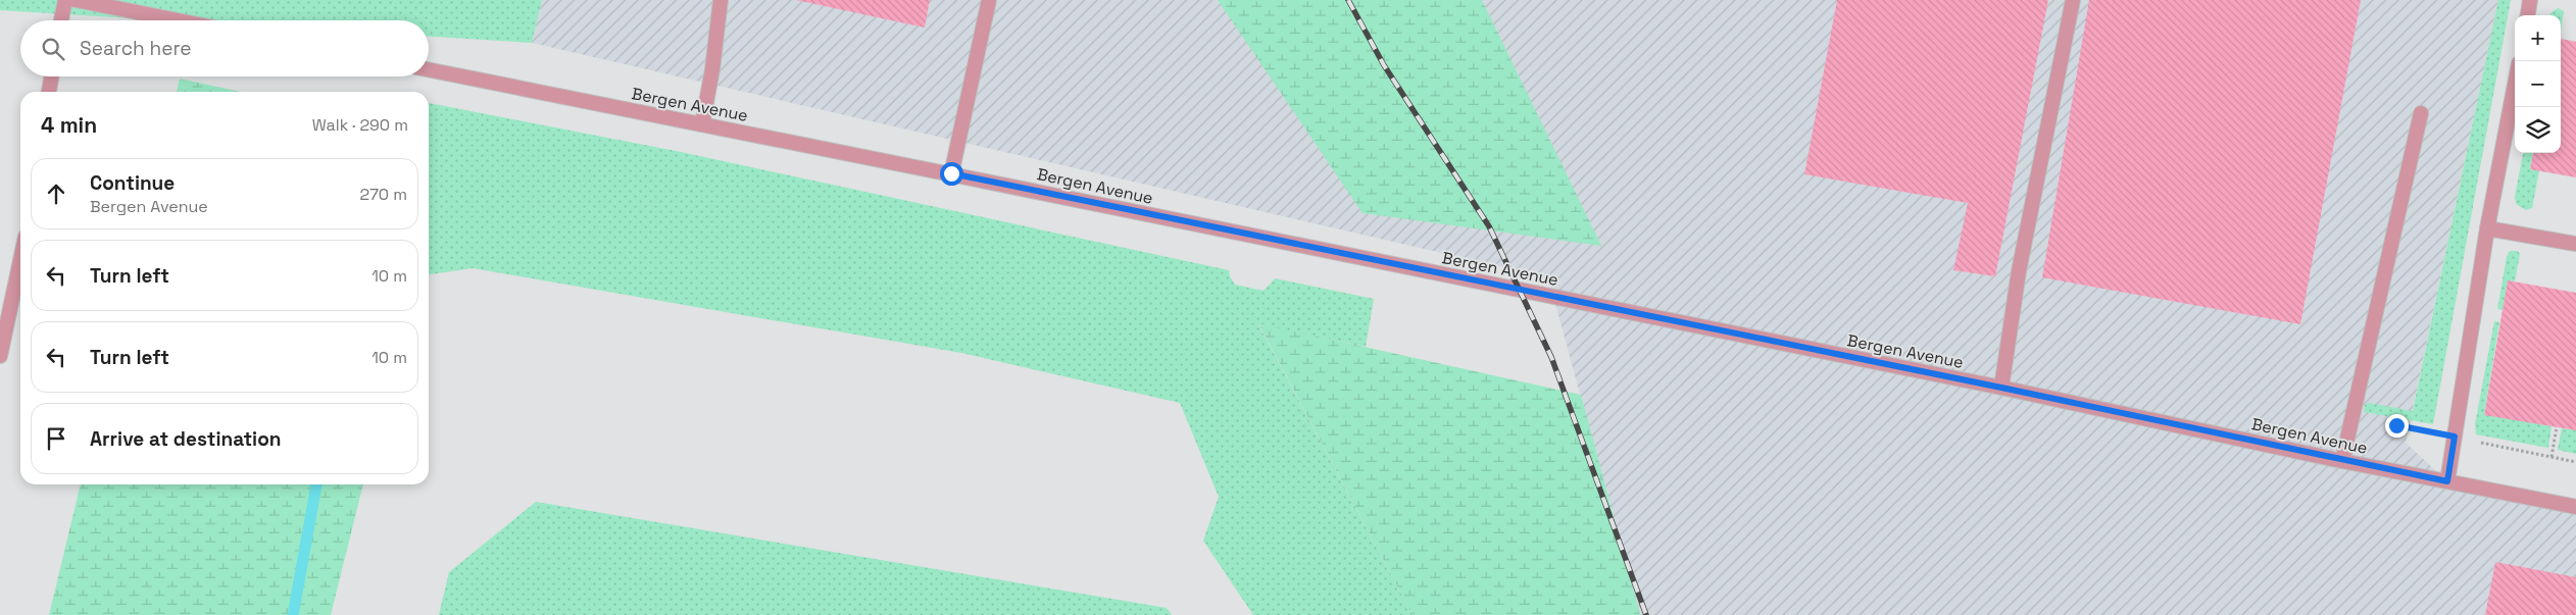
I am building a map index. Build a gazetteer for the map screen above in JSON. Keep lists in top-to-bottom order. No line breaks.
{"streets":{"street":["Bergen Avenue"]},"page":{"map_buttons":["+","−"],"search":"Search here","heading":["4 min","Walk · 290 m"],"list":[["Continue","Bergen Avenue","270 m"],["Turn left","10 m"],["Turn left","10 m"],"Arrive at destination"]}}
